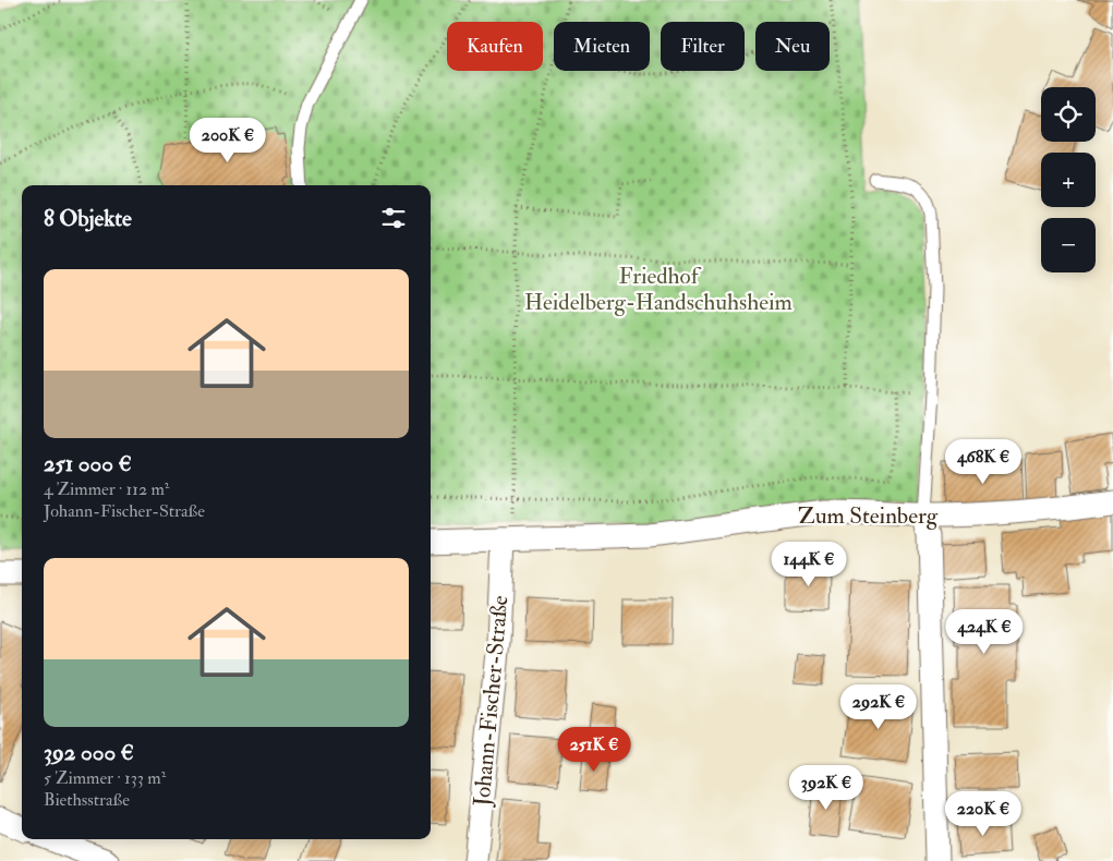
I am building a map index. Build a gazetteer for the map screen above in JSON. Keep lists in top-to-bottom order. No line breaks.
{"streets":{"street":["Zum Steinberg","Johann-Fischer-Straße"]},"crossings":[["Zum Steinberg","Johann-Fischer-Straße"]],"parks":["Friedhof Heidelberg-Handschuhsheim"],"page":{"chip":["Kaufen","Mieten","Filter","Neu"],"map_buttons":["+","−"],"price":["200K €","468K €","144K €","424K €","292K €","251K €","392K €","220K €"],"heading":"8 Objekte","list":[{"name":"251 000 €","note":"4 Zimmer · 112 m² · Johann-Fischer-Straße"},{"name":"392 000 €","note":"5 Zimmer · 133 m² · Biethsstraße"}]}}
